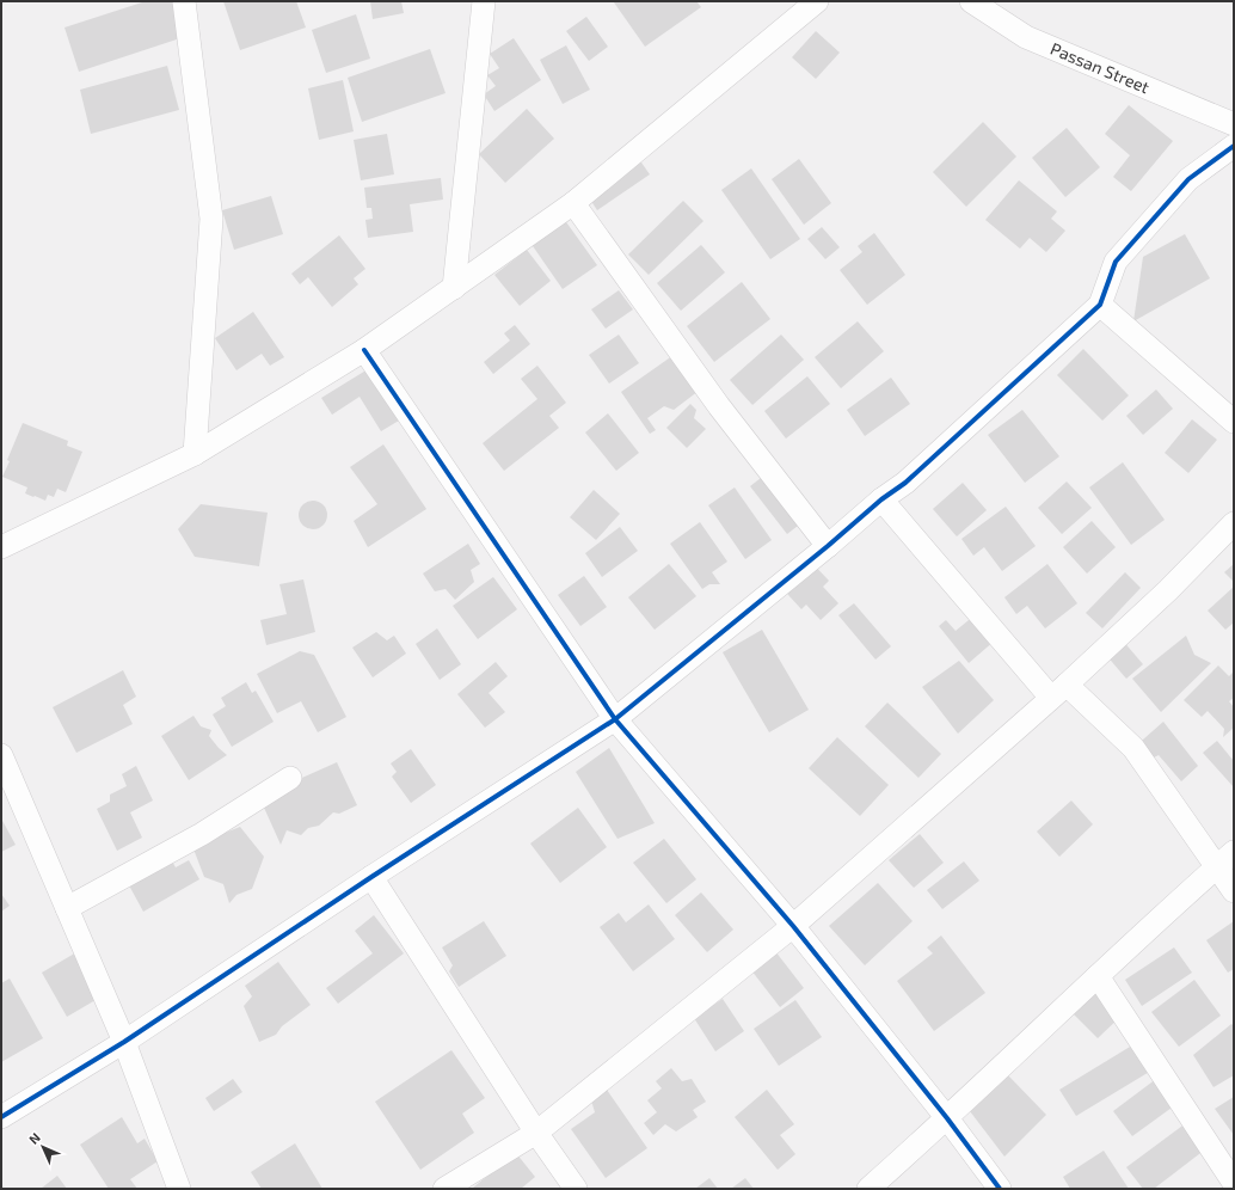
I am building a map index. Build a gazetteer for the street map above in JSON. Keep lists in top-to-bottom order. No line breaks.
{"streets":{"street":["Passan Street"]},"north":"top left"}
